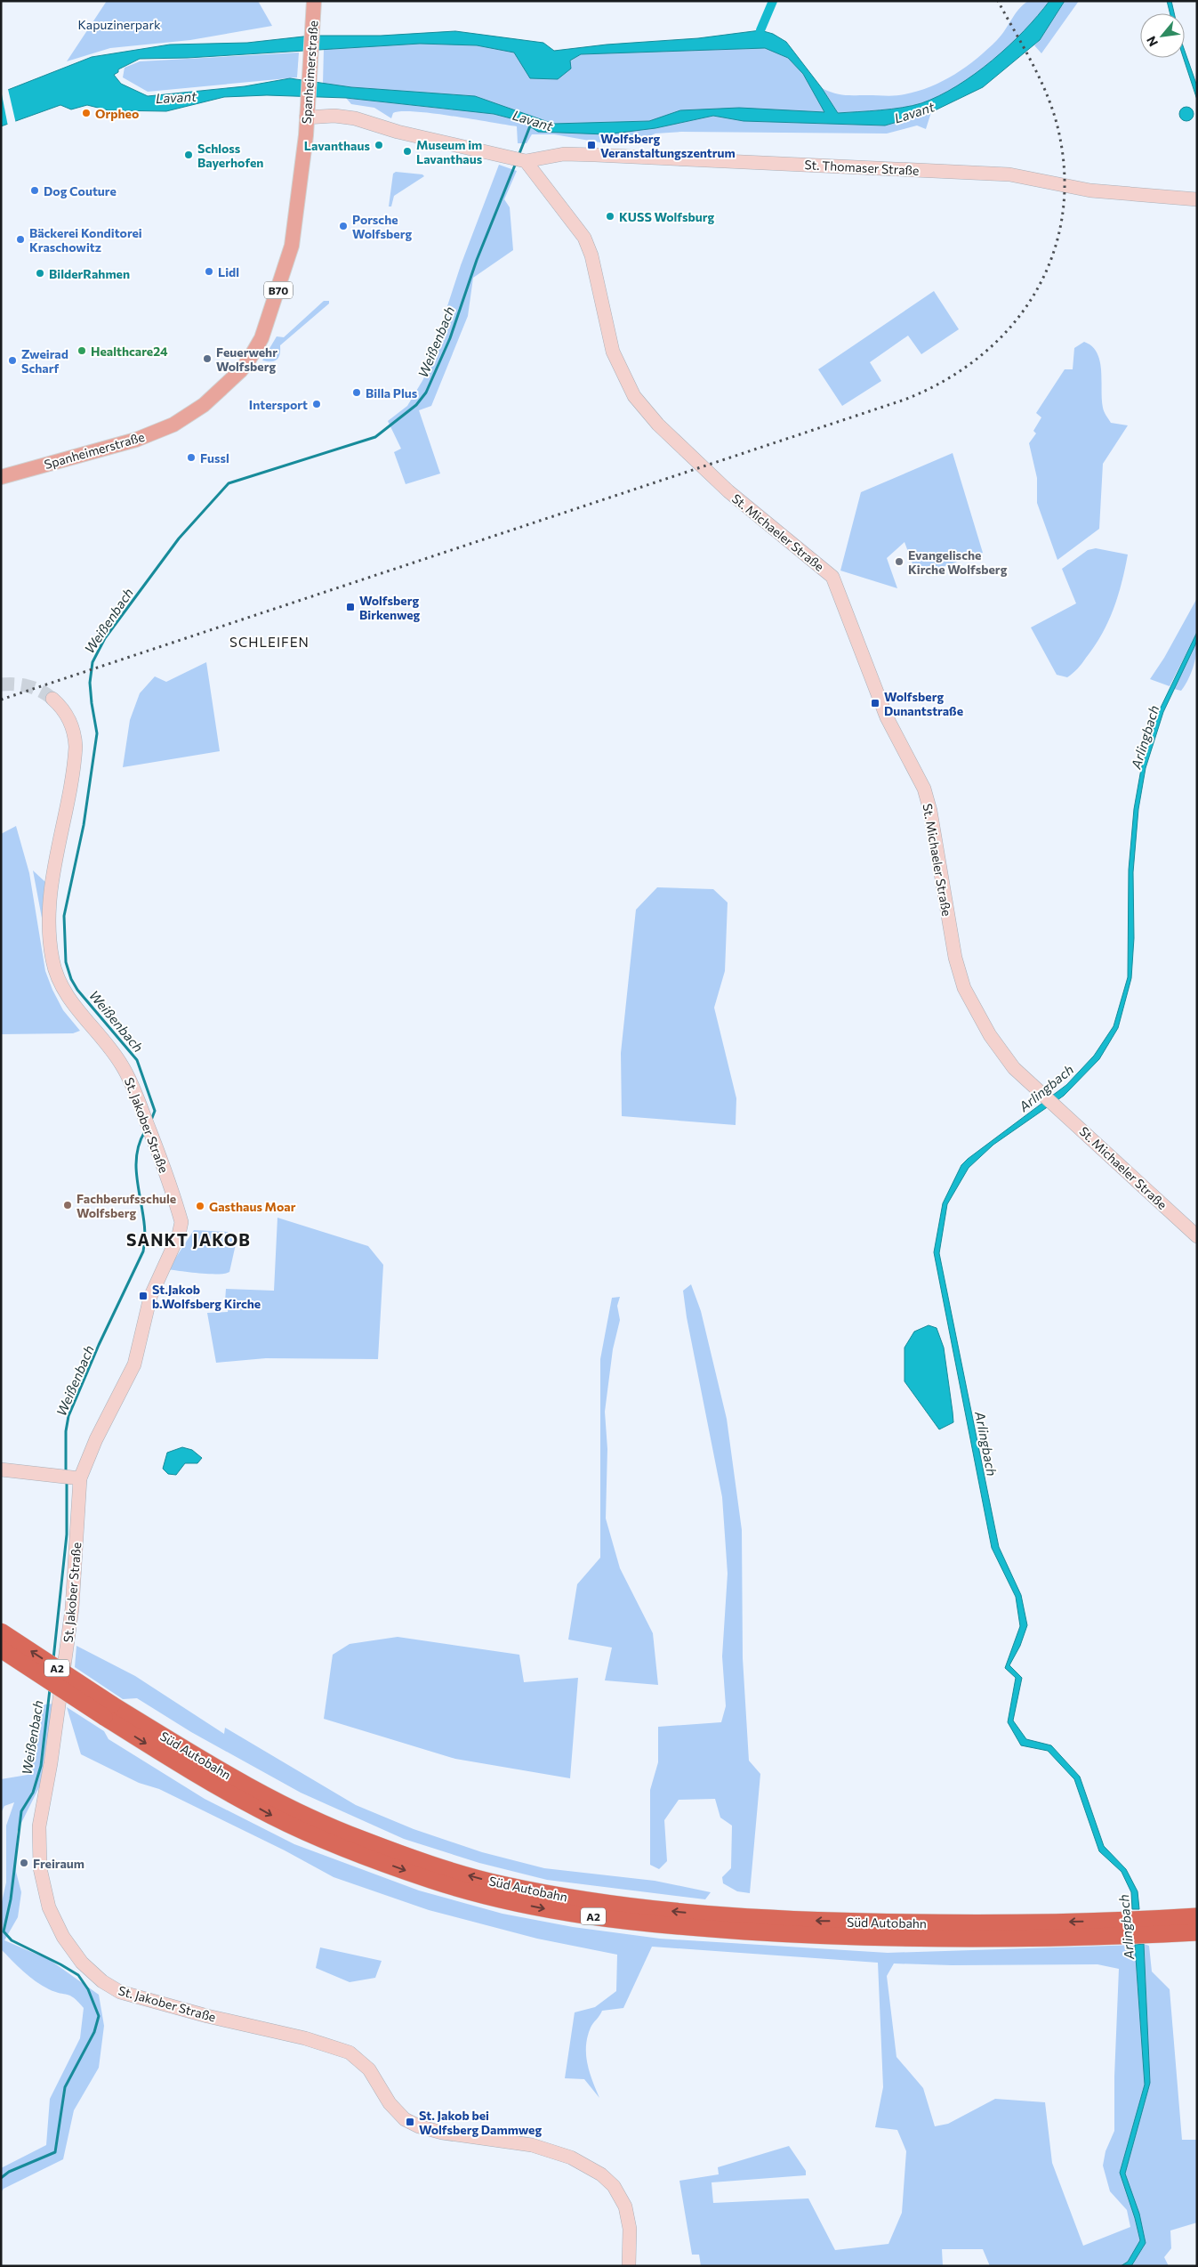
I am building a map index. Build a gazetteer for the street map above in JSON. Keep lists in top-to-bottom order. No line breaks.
{"streets":{"highway":["A2","Süd Autobahn"],"main road":["Spanheimerstraße","St. Thomaser Straße","B70","St. Michaeler Straße","St. Jakober Straße"]},"crossings":[["St. Thomaser Straße","St. Michaeler Straße"]],"districts":["SCHLEIFEN","SANKT JAKOB"],"water":["Lavant","Weißenbach","Arlingbach"],"parks":["Kapuzinerpark"],"places":{"other":["Orpheo","Lavanthaus","Museum im Lavanthaus","Schloss Bayerhofen","Dog Couture","KUSS Wolfsburg","Porsche Wolfsberg","Bäckerei Konditorei Kraschowitz","Lidl","BilderRahmen","Healthcare24","Feuerwehr Wolfsberg","Zweirad Scharf","Billa Plus","Intersport","Fussl","Evangelische Kirche Wolfsberg","Fachberufsschule Wolfsberg","Gasthaus Moar","Freiraum"],"transit":["Wolfsberg Veranstaltungszentrum","Wolfsberg Birkenweg","Wolfsberg Dunantstraße","St.Jakob b.Wolfsberg Kirche","St. Jakob bei Wolfsberg Dammweg"]},"north":"bottom left"}
